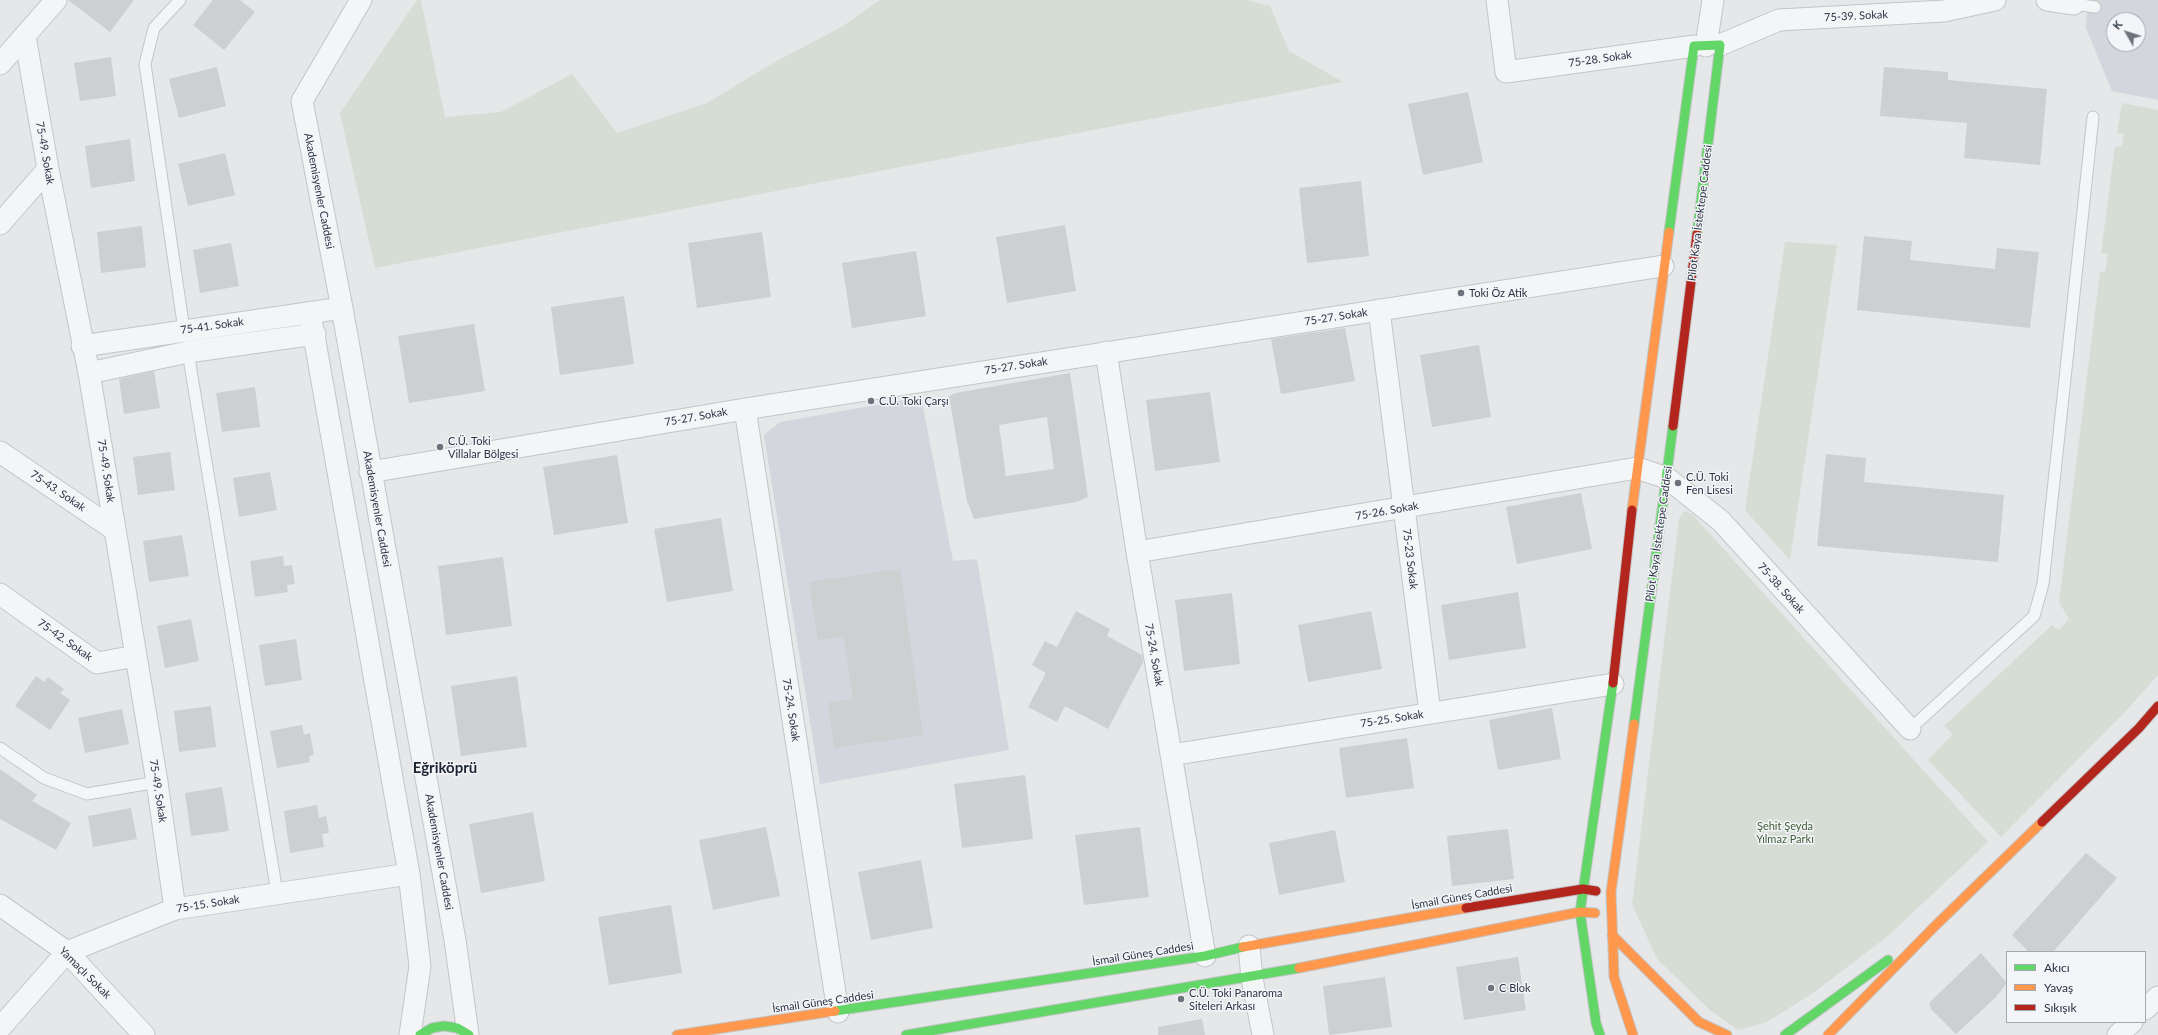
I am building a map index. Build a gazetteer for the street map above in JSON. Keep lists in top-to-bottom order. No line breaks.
{"streets":{"street":["75-39. Sokak","75-28. Sokak","75-49. Sokak","Akademisyenler Caddesi","Pilot Kaya İstektepe Caddesi","75-27. Sokak","75-41. Sokak","75-43. Sokak","75-26. Sokak","75-23 Sokak","75-38. Sokak","75-42. Sokak","75-24. Sokak","75-25. Sokak","İsmail Güneş Caddesi","75-15. Sokak","Yamaçlı Sokak"]},"crossings":[["75-39. Sokak","75-28. Sokak"],["75-39. Sokak","Pilot Kaya İstektepe Caddesi"],["75-28. Sokak","Pilot Kaya İstektepe Caddesi"],["75-49. Sokak","75-41. Sokak"],["75-49. Sokak","75-43. Sokak"],["75-49. Sokak","75-42. Sokak"],["75-49. Sokak","75-15. Sokak"],["Akademisyenler Caddesi","75-27. Sokak"],["Akademisyenler Caddesi","75-41. Sokak"],["Pilot Kaya İstektepe Caddesi","75-27. Sokak"],["Pilot Kaya İstektepe Caddesi","75-26. Sokak"],["Pilot Kaya İstektepe Caddesi","75-38. Sokak"],["Pilot Kaya İstektepe Caddesi","75-25. Sokak"],["Pilot Kaya İstektepe Caddesi","İsmail Güneş Caddesi"],["75-27. Sokak","75-23 Sokak"],["75-27. Sokak","75-24. Sokak"],["75-26. Sokak","75-23 Sokak"],["75-26. Sokak","75-38. Sokak"],["75-26. Sokak","75-24. Sokak"],["75-23 Sokak","75-25. Sokak"],["75-24. Sokak","75-25. Sokak"],["75-24. Sokak","İsmail Güneş Caddesi"],["75-15. Sokak","Yamaçlı Sokak"]],"districts":["Eğriköprü"],"parks":["Şehit Şeyda Yılmaz Parkı"],"places":["Toki Öz Atik","C.Ü. Toki Çarşı","C.Ü. Toki Villalar Bölgesi","C.Ü. Toki Fen Lisesi","C Blok","C.Ü. Toki Panaroma Siteleri Arkası"],"legend":["Akıcı","Yavaş","Sıkışık"],"north":"top left"}
